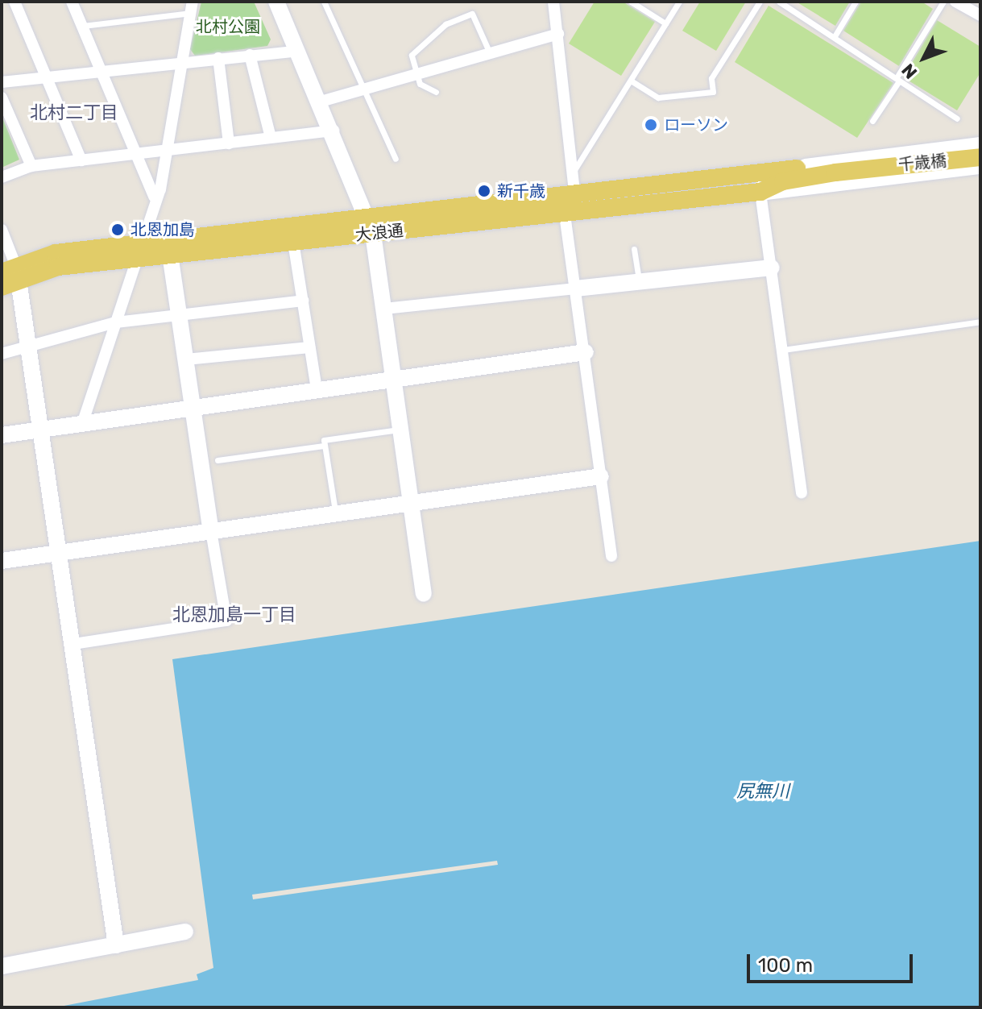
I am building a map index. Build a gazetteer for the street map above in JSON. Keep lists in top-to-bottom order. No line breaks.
{"streets":{"main road":["千歳橋","大浪通"]},"crossings":[["千歳橋","大浪通"]],"districts":["北村二丁目","北恩加島一丁目"],"water":["尻無川"],"parks":["北村公園"],"places":["ローソン","新千歳","北恩加島"],"scale_bar":"100 m","north":"bottom left"}
